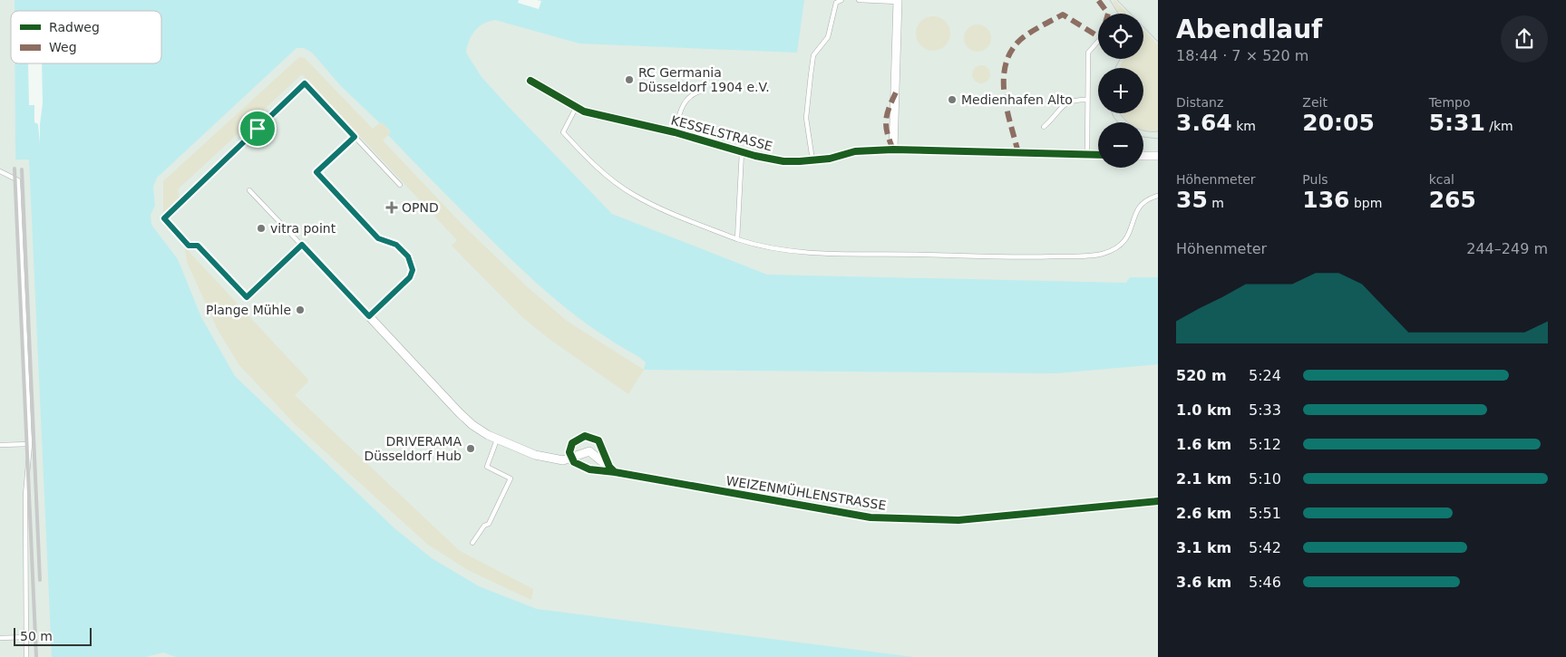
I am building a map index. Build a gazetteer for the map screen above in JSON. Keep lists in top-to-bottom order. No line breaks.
{"streets":{"street":["KESSELSTRASSE","WEIZENMÜHLENSTRASSE"]},"places":{"other":["RC Germania Düsseldorf 1904 e.V.","Medienhafen Alto","vitra point","Plange Mühle","DRIVERAMA Düsseldorf Hub"],"health":["OPND"]},"legend":["Radweg","Weg"],"scale_bar":"50 m","page":{"heading":["Abendlauf","18:44 · 7 × 520 m"],"map_buttons":["+","−"],"stats":[["Distanz","3.64 km"],["Zeit","20:05"],["Tempo","5:31 /km"],["Höhenmeter","35 m"],["Puls","136 bpm"],["kcal","265"]],"chart":["Höhenmeter","244–249 m"],"list":[{"name":"520 m","note":"5:24"},{"name":"1.0 km","note":"5:33"},{"name":"1.6 km","note":"5:12"},{"name":"2.1 km","note":"5:10"},{"name":"2.6 km","note":"5:51"},{"name":"3.1 km","note":"5:42"},{"name":"3.6 km","note":"5:46"}],"scale":"50 m"}}
